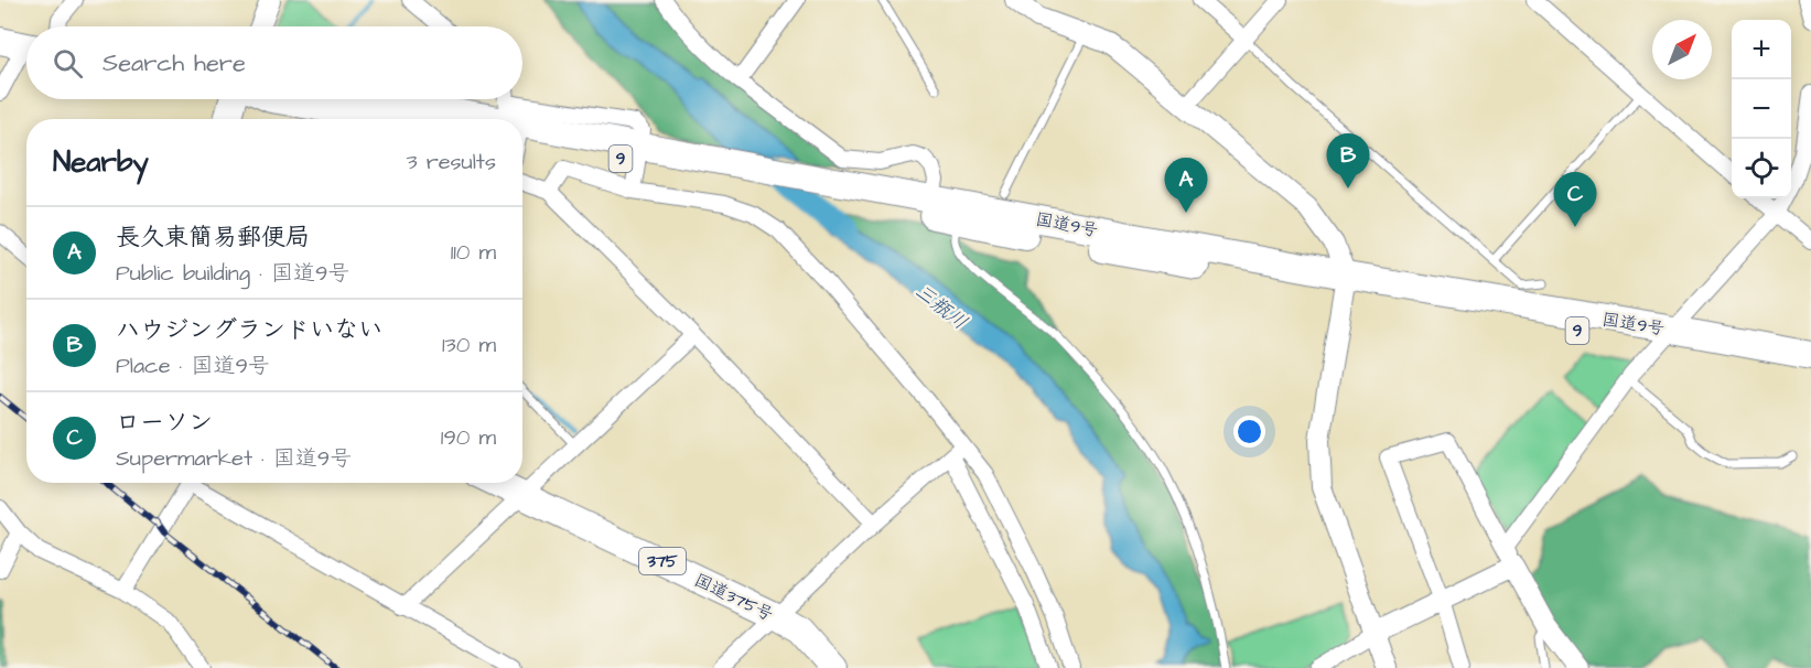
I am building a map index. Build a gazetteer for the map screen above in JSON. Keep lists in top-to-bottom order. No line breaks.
{"streets":{"highway":["9","国道9号","375","国道375号"]},"water":["三瓶川"],"north":"top right","page":{"map_buttons":["+","−"],"search":"Search here","heading":["Nearby","3 results"],"pins":["B","A","C"],"list":[{"mark":"A","name":"長久東簡易郵便局","note":"Public building · 国道9号","value":"110 m"},{"mark":"B","name":"ハウジングランドいない","note":"Place · 国道9号","value":"130 m"},{"mark":"C","name":"ローソン","note":"Supermarket · 国道9号","value":"190 m"}]}}
